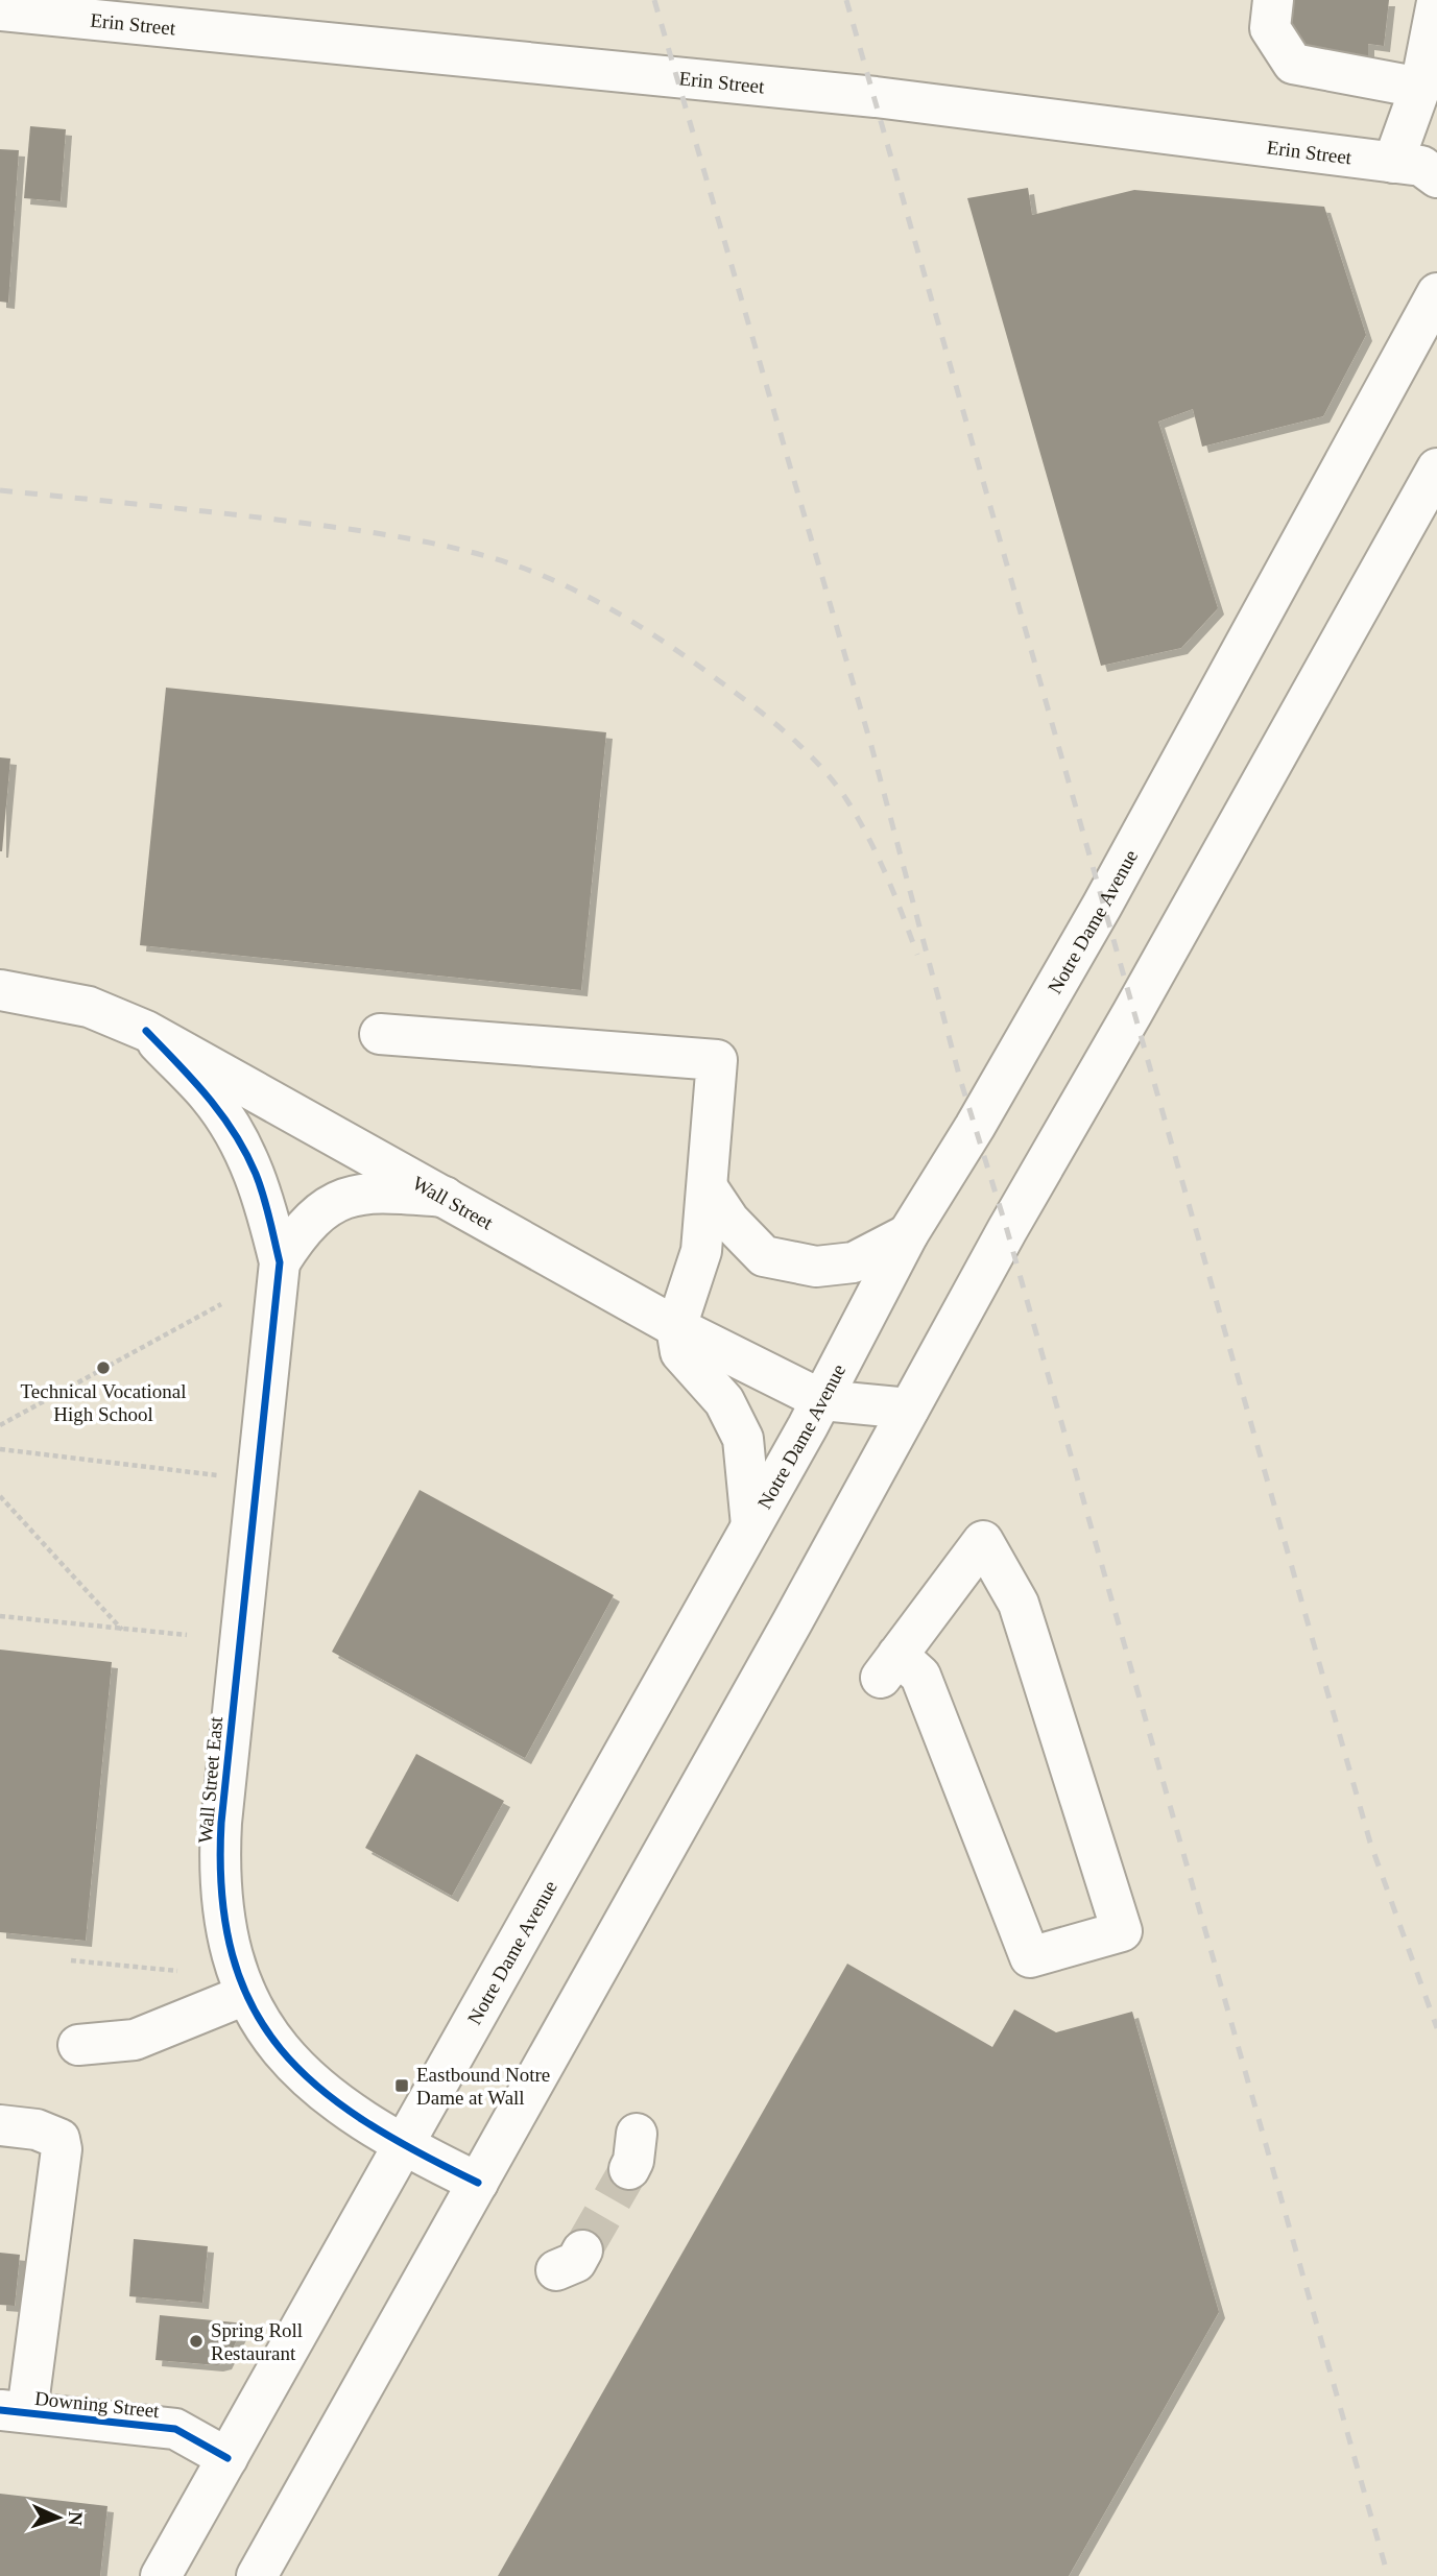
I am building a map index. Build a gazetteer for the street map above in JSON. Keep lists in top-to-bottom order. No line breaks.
{"streets":{"main road":["Erin Street","Notre Dame Avenue","Wall Street","Wall Street East","Downing Street"]},"crossings":[["Notre Dame Avenue","Wall Street"],["Notre Dame Avenue","Wall Street East"],["Notre Dame Avenue","Downing Street"]],"places":{"other":["Technical Vocational High School","Spring Roll Restaurant"],"transit":["Eastbound Notre Dame at Wall"]},"north":"right"}
